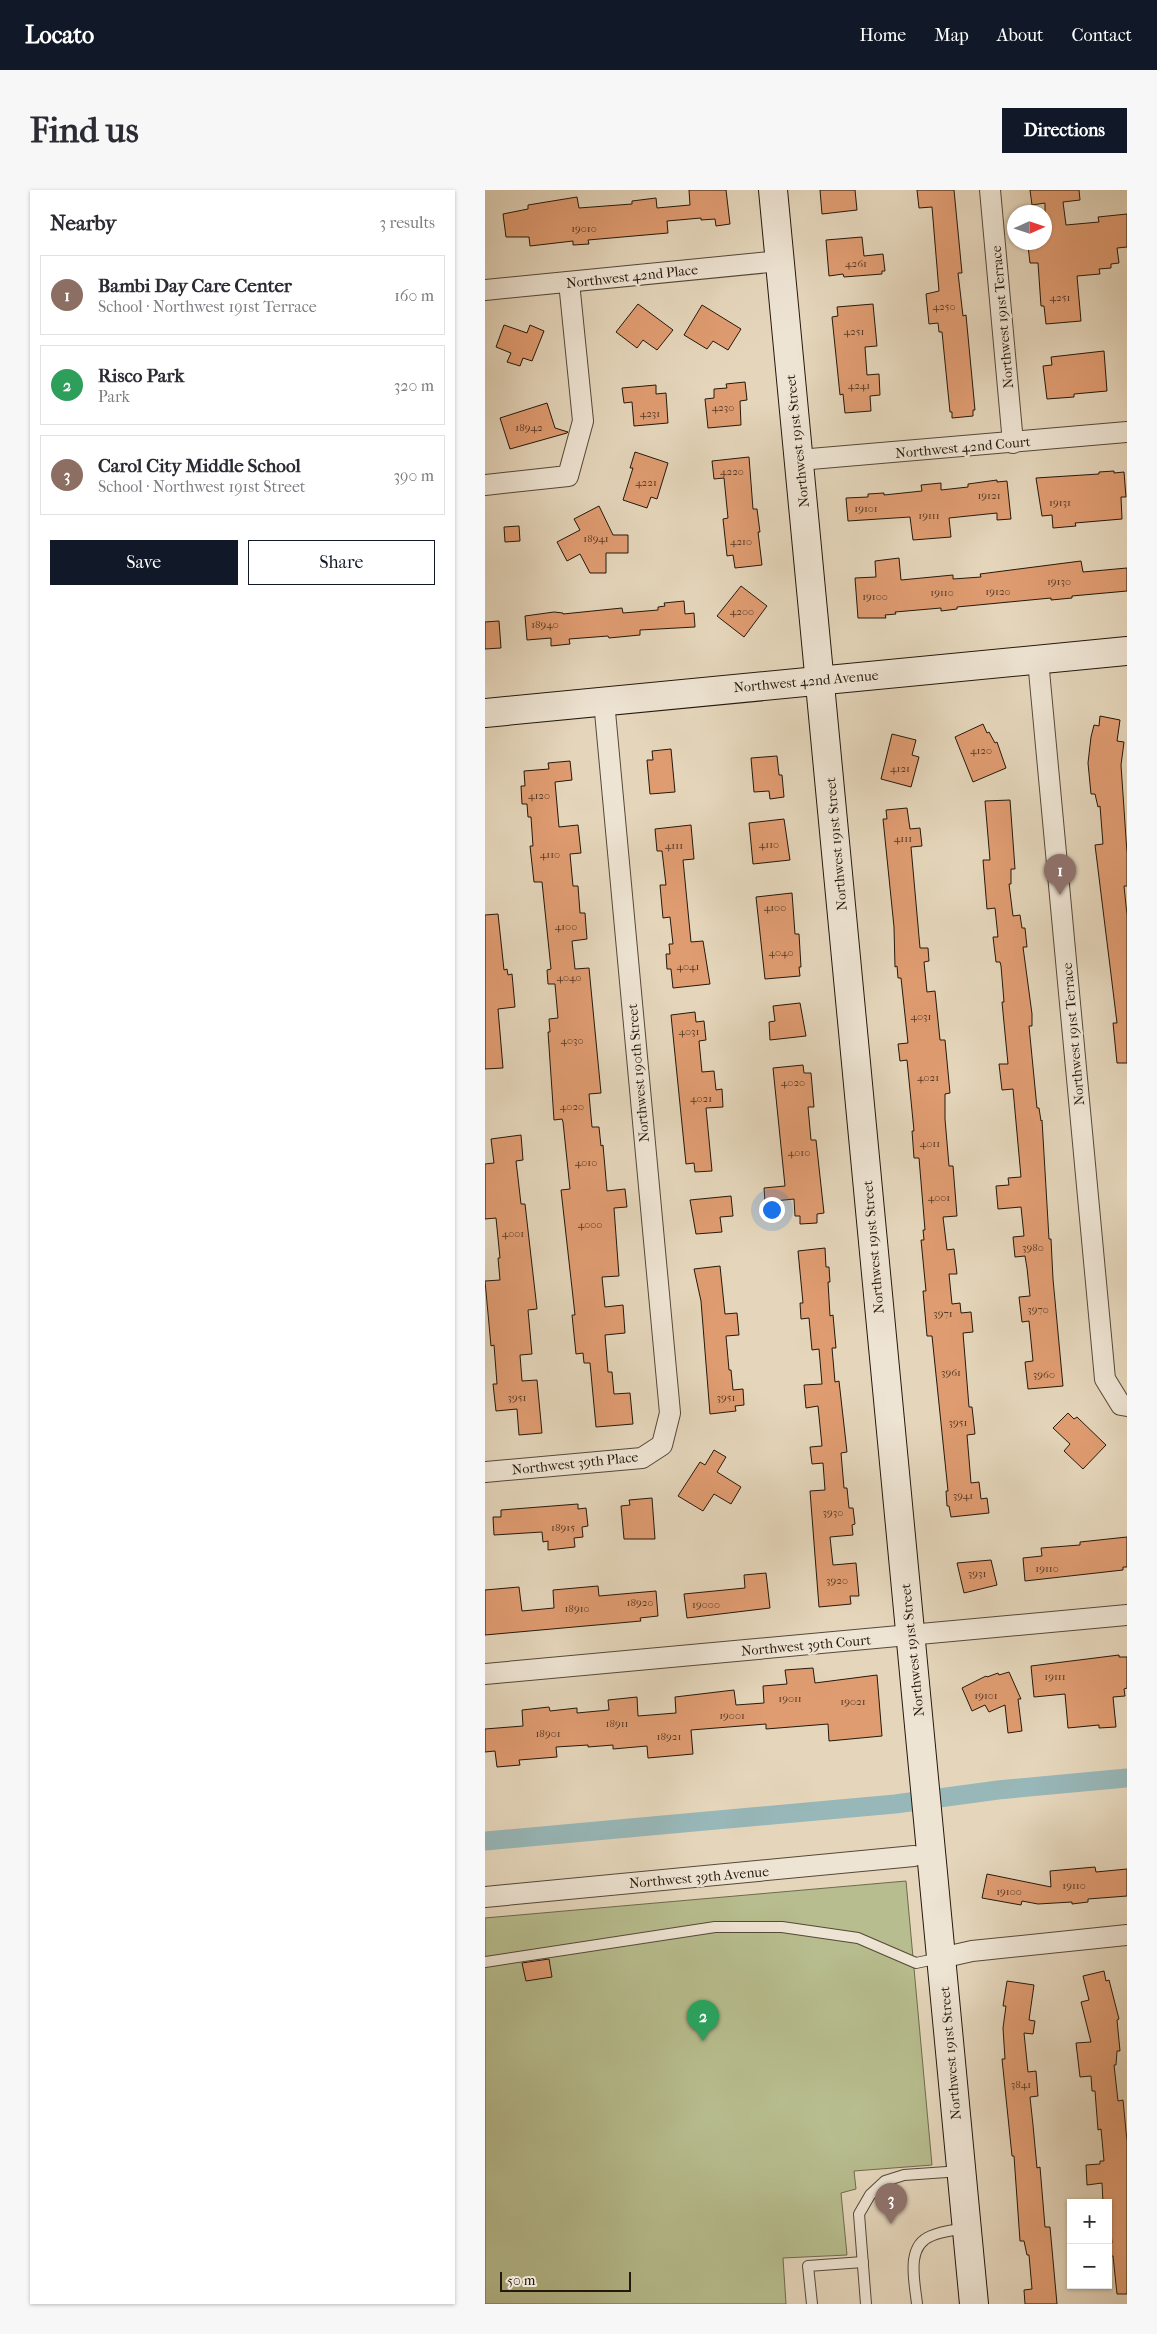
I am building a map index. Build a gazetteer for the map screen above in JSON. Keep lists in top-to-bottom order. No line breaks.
{"streets":{"street":["Northwest 42nd Place","Northwest 191st Terrace","Northwest 191st Street","Northwest 42nd Court","Northwest 42nd Avenue","Northwest 190th Street","Northwest 39th Place","Northwest 39th Court","Northwest 39th Avenue"]},"crossings":[["Northwest 42nd Place","Northwest 191st Street"],["Northwest 191st Terrace","Northwest 42nd Court"],["Northwest 191st Terrace","Northwest 42nd Avenue"],["Northwest 191st Street","Northwest 42nd Court"],["Northwest 191st Street","Northwest 42nd Avenue"],["Northwest 191st Street","Northwest 39th Court"],["Northwest 42nd Avenue","Northwest 190th Street"],["Northwest 190th Street","Northwest 39th Place"]],"house_numbers":["19010","4261","4251","4250","4251","4241","4230","4231","18942","4220","4221","19121","19131","19101","19111","18941","4210","19130","19120","19110","19100","4200","18940","4120","4121","4120","4111","4110","4111","4110","4100","4100","4040","4041","4040","4031","4031","4030","4021","4020","4021","4020","4011","4010","4010","4001","4000","4001","3980","3970","3971","3961","3960","3951","3951","3951","3941","3930","18915","19110","3931","3920","18920","19000","18910","19111","19101","19011","19021","19001","18911","18901","18921","19110","19100","3841"],"scale_bar":"50 m","north":"right","page":{"header":"Locato","nav":["Home","Map","About","Contact"],"buttons":["Directions",["Save","Share"]],"title":"Find us","heading":["Nearby","3 results"],"list":[{"mark":"1","name":"Bambi Day Care Center","note":"School · Northwest 191st Terrace","value":"160 m"},{"mark":"2","name":"Risco Park","note":"Park","value":"320 m"},{"mark":"3","name":"Carol City Middle School","note":"School · Northwest 191st Street","value":"390 m"}],"pins":["1","2","3"],"map_buttons":["+","−"],"scale":"50 m"}}
